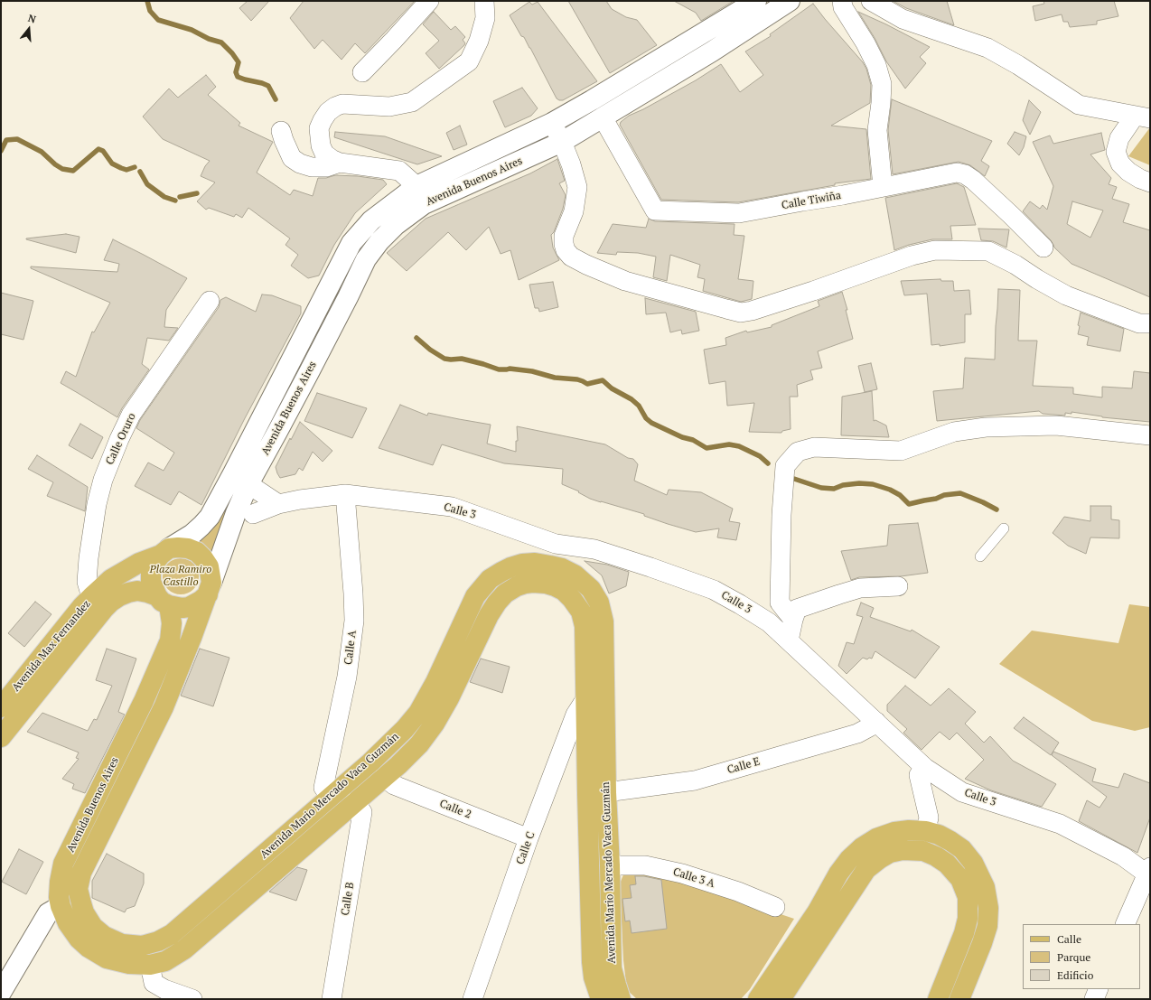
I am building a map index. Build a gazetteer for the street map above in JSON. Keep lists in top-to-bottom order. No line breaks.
{"streets":{"main road":["Avenida Buenos Aires","Avenida Max Fernandez","Avenida Mario Mercado Vaca Guzmán"],"street":["Calle Tiwiña","Calle Oruro","Calle 3","Calle A","Calle E","Calle 2","Calle C","Calle 3 A","Calle B"]},"crossings":[["Avenida Buenos Aires","Calle Tiwiña"],["Avenida Buenos Aires","Avenida Max Fernandez"],["Avenida Buenos Aires","Avenida Mario Mercado Vaca Guzmán"],["Calle Oruro","Avenida Max Fernandez"],["Calle 3","Calle A"],["Calle 3","Calle E"],["Calle A","Avenida Mario Mercado Vaca Guzmán"],["Calle E","Avenida Mario Mercado Vaca Guzmán"],["Avenida Mario Mercado Vaca Guzmán","Calle 2"],["Avenida Mario Mercado Vaca Guzmán","Calle C"],["Avenida Mario Mercado Vaca Guzmán","Calle 3 A"],["Avenida Mario Mercado Vaca Guzmán","Calle B"],["Calle 2","Calle C"]],"parks":["Plaza Ramiro Castillo"],"legend":["Calle","Parque","Edificio"],"north":"top"}
